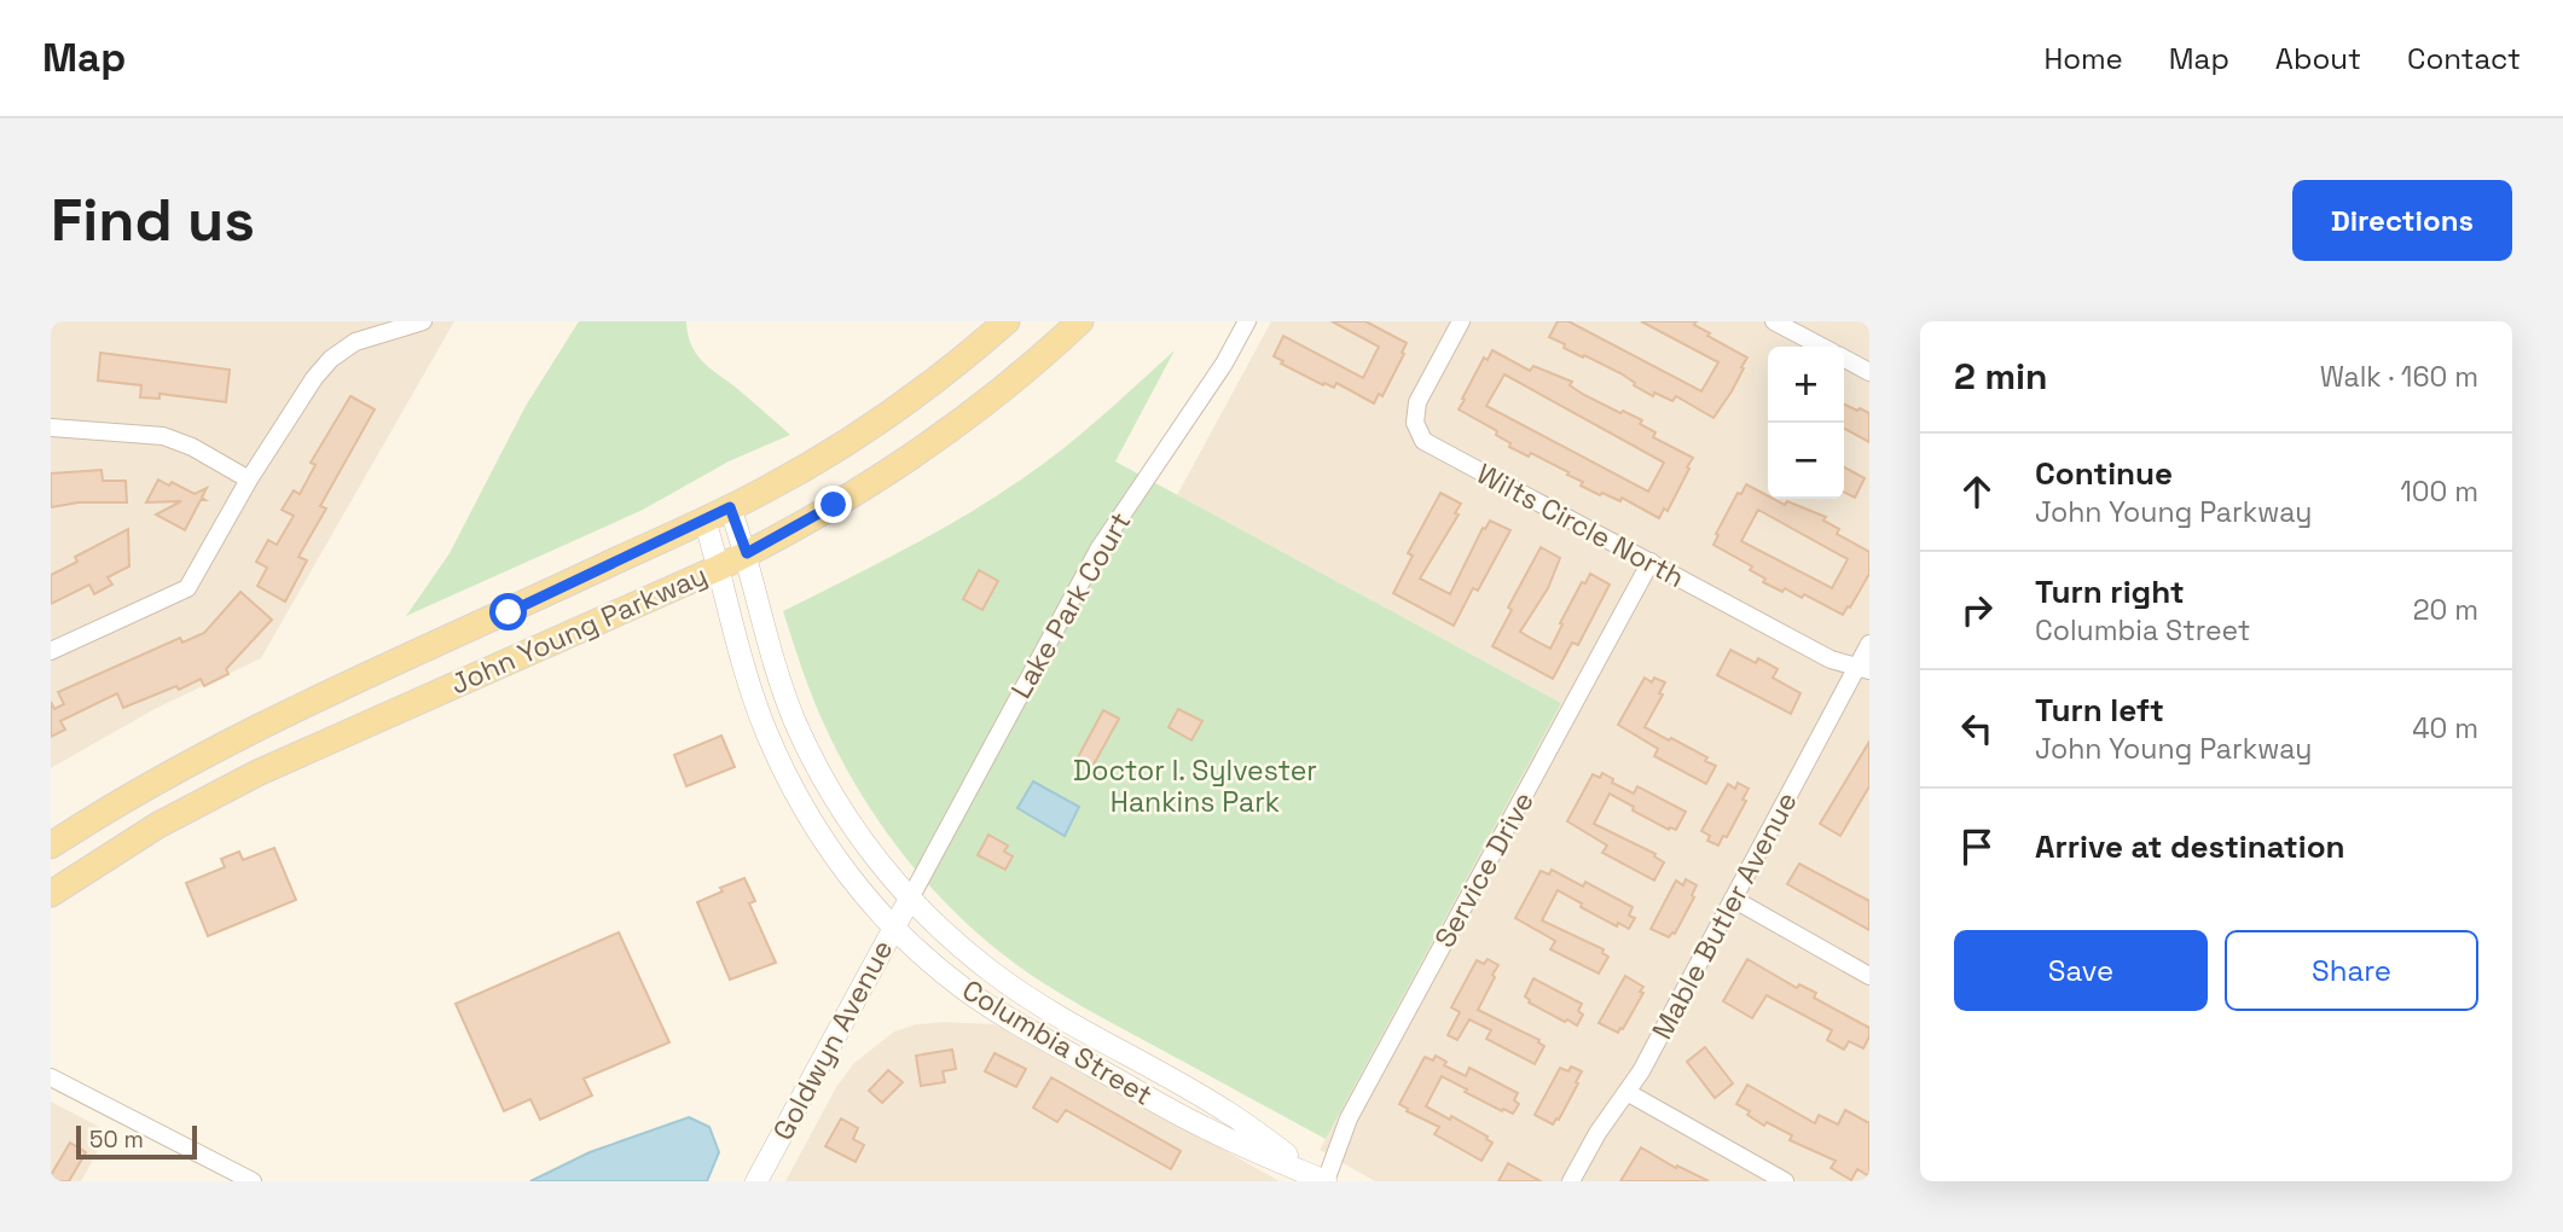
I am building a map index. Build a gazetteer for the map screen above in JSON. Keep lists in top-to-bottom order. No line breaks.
{"streets":{"main road":["John Young Parkway"],"street":["Wilts Circle North","Lake Park Court","Service Drive","Mable Butler Avenue","Goldwyn Avenue","Columbia Street"]},"crossings":[["Wilts Circle North","Service Drive"],["Wilts Circle North","Mable Butler Avenue"],["Lake Park Court","Goldwyn Avenue"],["Lake Park Court","Columbia Street"],["John Young Parkway","Columbia Street"],["Service Drive","Columbia Street"],["Goldwyn Avenue","Columbia Street"]],"parks":["Doctor I. Sylvester Hankins Park"],"scale_bar":"50 m","page":{"header":"Map","nav":["Home","Map","About","Contact"],"buttons":["Directions",["Save","Share"]],"title":"Find us","heading":["2 min","Walk · 160 m"],"map_buttons":["+","−"],"list":[["Continue","John Young Parkway","100 m"],["Turn right","Columbia Street","20 m"],["Turn left","John Young Parkway","40 m"],"Arrive at destination"],"scale":"50 m"}}
